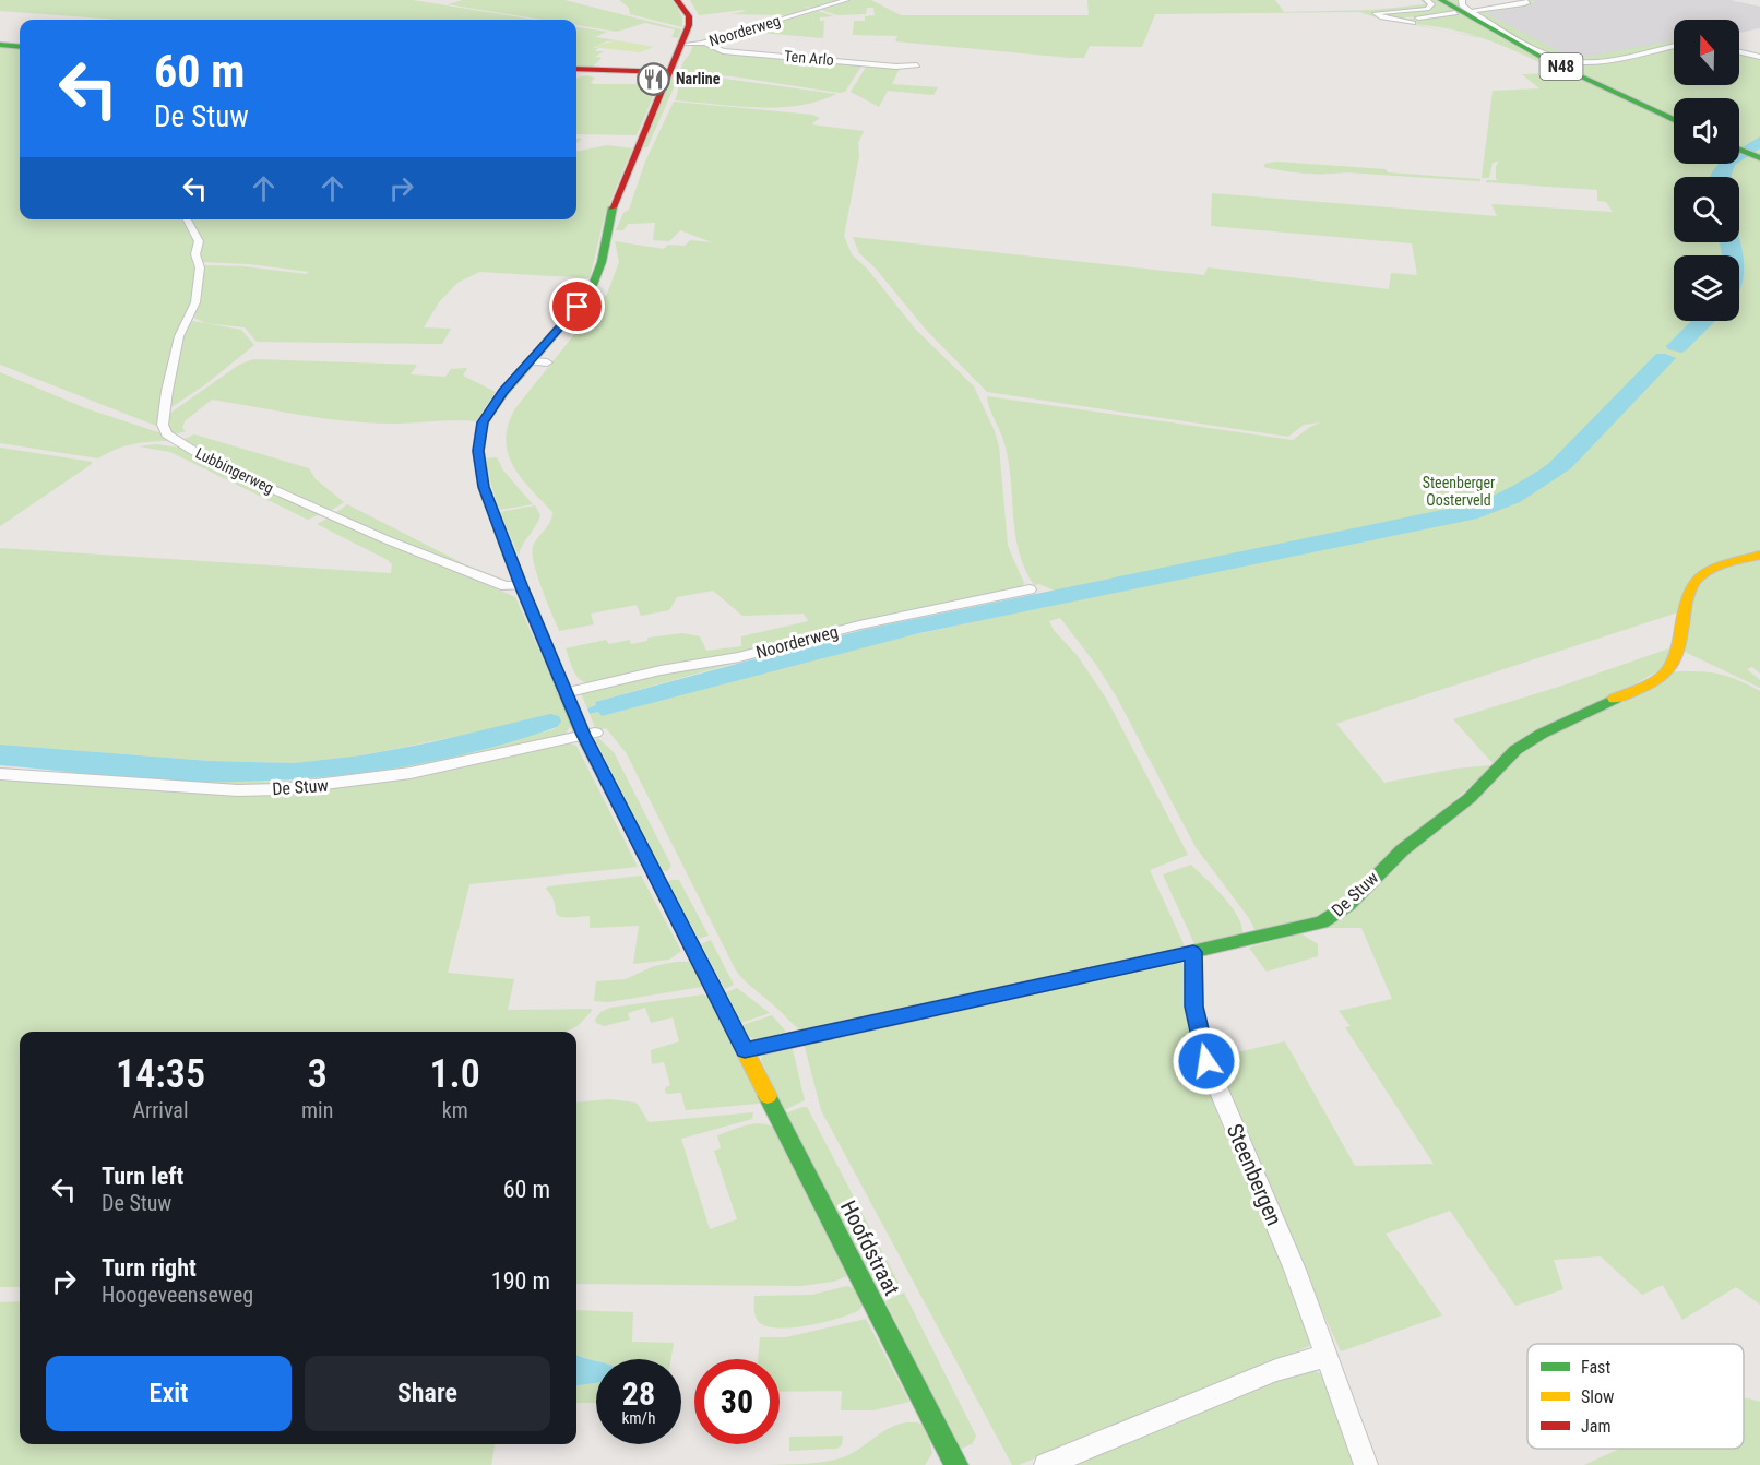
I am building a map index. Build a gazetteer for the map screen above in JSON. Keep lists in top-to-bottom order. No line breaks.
{"streets":{"main road":["N48","De Stuw","Hoofdstraat"],"street":["Noorderweg","Ten Arlo","Lubbingerweg","Steenbergen"]},"crossings":[["Noorderweg","Ten Arlo"],["Noorderweg","Hoofdstraat"],["Lubbingerweg","Hoofdstraat"],["De Stuw","Steenbergen"],["De Stuw","Hoofdstraat"]],"parks":["Steenberger Oosterveld"],"places":{"restaurant":["Narline"]},"legend":["Fast","Slow","Jam"],"north":"top","page":{"turn":["60 m","De Stuw"],"eta":["14:35","Arrival","3","min","1.0","km"],"list":[{"name":"Turn left","note":"De Stuw","value":"60 m"},{"name":"Turn right","note":"Hoogeveenseweg","value":"190 m"}],"buttons":["Exit","Share"],"speed":"28 km/h","limit":"30"}}
